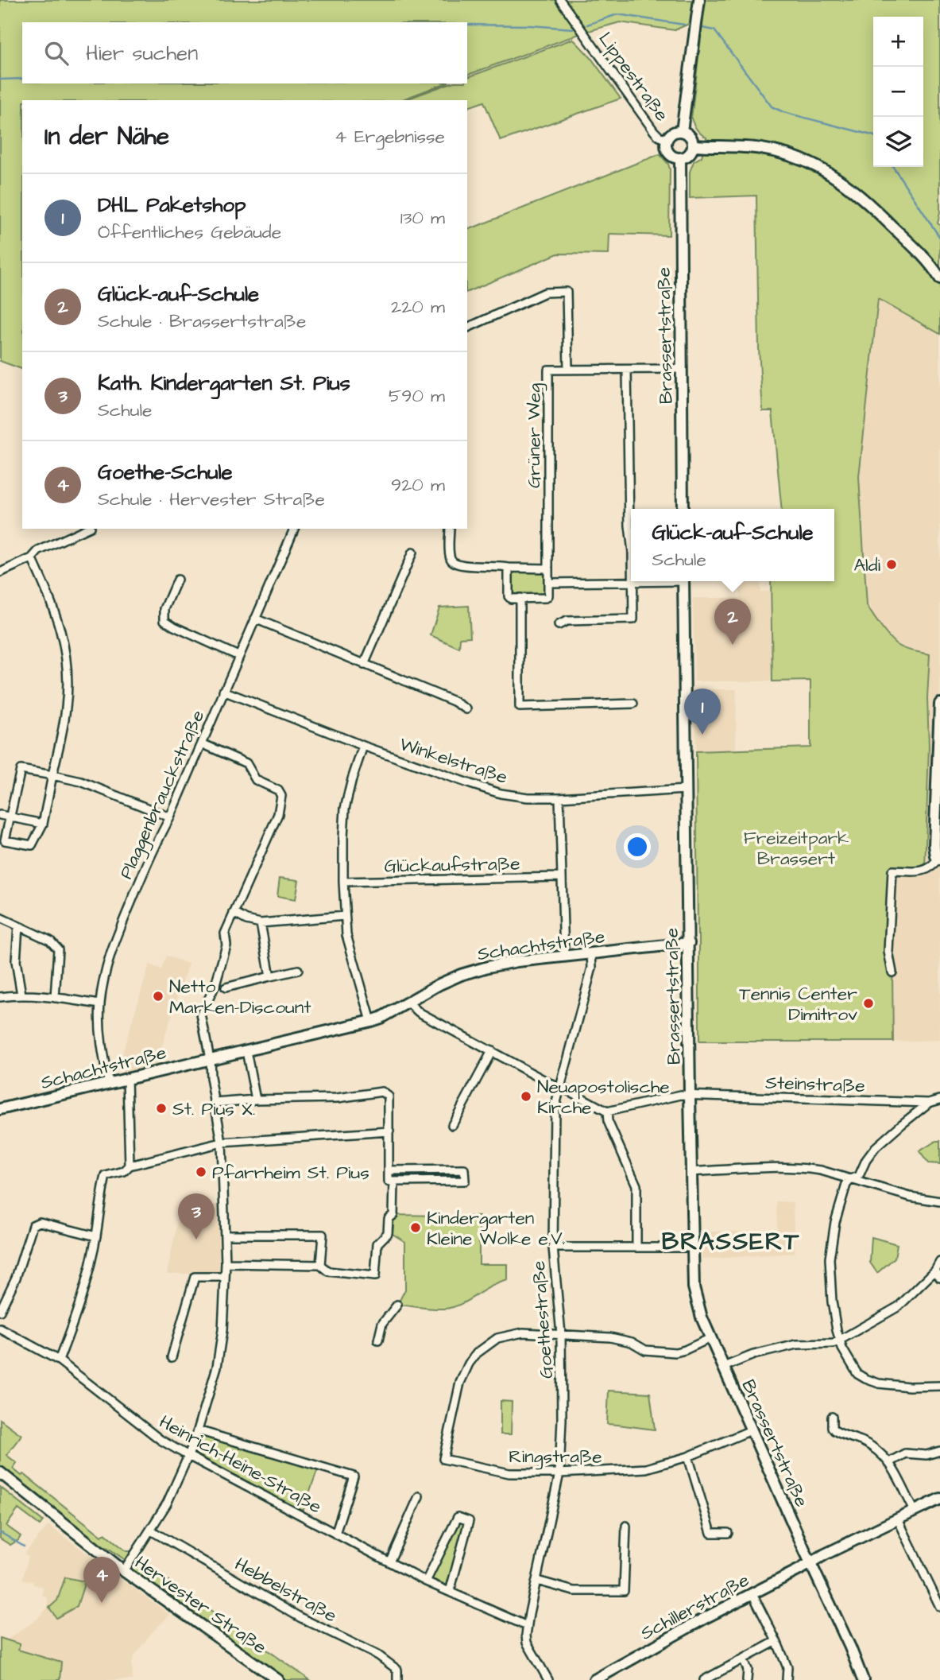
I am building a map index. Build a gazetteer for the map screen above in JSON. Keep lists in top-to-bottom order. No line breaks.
{"streets":{"main road":["Brassertstraße","Schachtstraße","Hervester Straße","Schillerstraße"],"street":["Lippestraße","Grüner Weg","Winkelstraße","Plaggenbrauckstraße","Glückaufstraße","Steinstraße","Goethestraße","Ringstraße","Heinrich-Heine-Straße","Hebbelstraße"]},"crossings":[["Lippestraße","Brassertstraße"],["Brassertstraße","Grüner Weg"],["Brassertstraße","Winkelstraße"],["Brassertstraße","Schachtstraße"],["Brassertstraße","Steinstraße"],["Brassertstraße","Ringstraße"],["Brassertstraße","Schillerstraße"],["Winkelstraße","Plaggenbrauckstraße"],["Plaggenbrauckstraße","Schachtstraße"],["Schachtstraße","Goethestraße"],["Goethestraße","Ringstraße"],["Goethestraße","Heinrich-Heine-Straße"]],"districts":["BRASSERT"],"parks":["Freizeitpark Brassert"],"places":["Aldi","Netto Marken-Discount","Tennis Center Dimitrov","Neuapostolische Kirche","St. Pius X.","Pfarrheim St. Pius","Kindergarten Kleine Wolke e.V."],"page":{"map_buttons":["+","−"],"search":"Hier suchen","heading":["In der Nähe","4 Ergebnisse"],"list":[{"mark":"1","name":"DHL Paketshop","note":"Öffentliches Gebäude","value":"130 m"},{"mark":"2","name":"Glück-auf-Schule","note":"Schule · Brassertstraße","value":"220 m"},{"mark":"3","name":"Kath. Kindergarten St. Pius","note":"Schule","value":"590 m"},{"mark":"4","name":"Goethe-Schule","note":"Schule · Hervester Straße","value":"920 m"}],"popup":["Glück-auf-Schule","Schule"],"pins":["2","1","3","4"]}}
